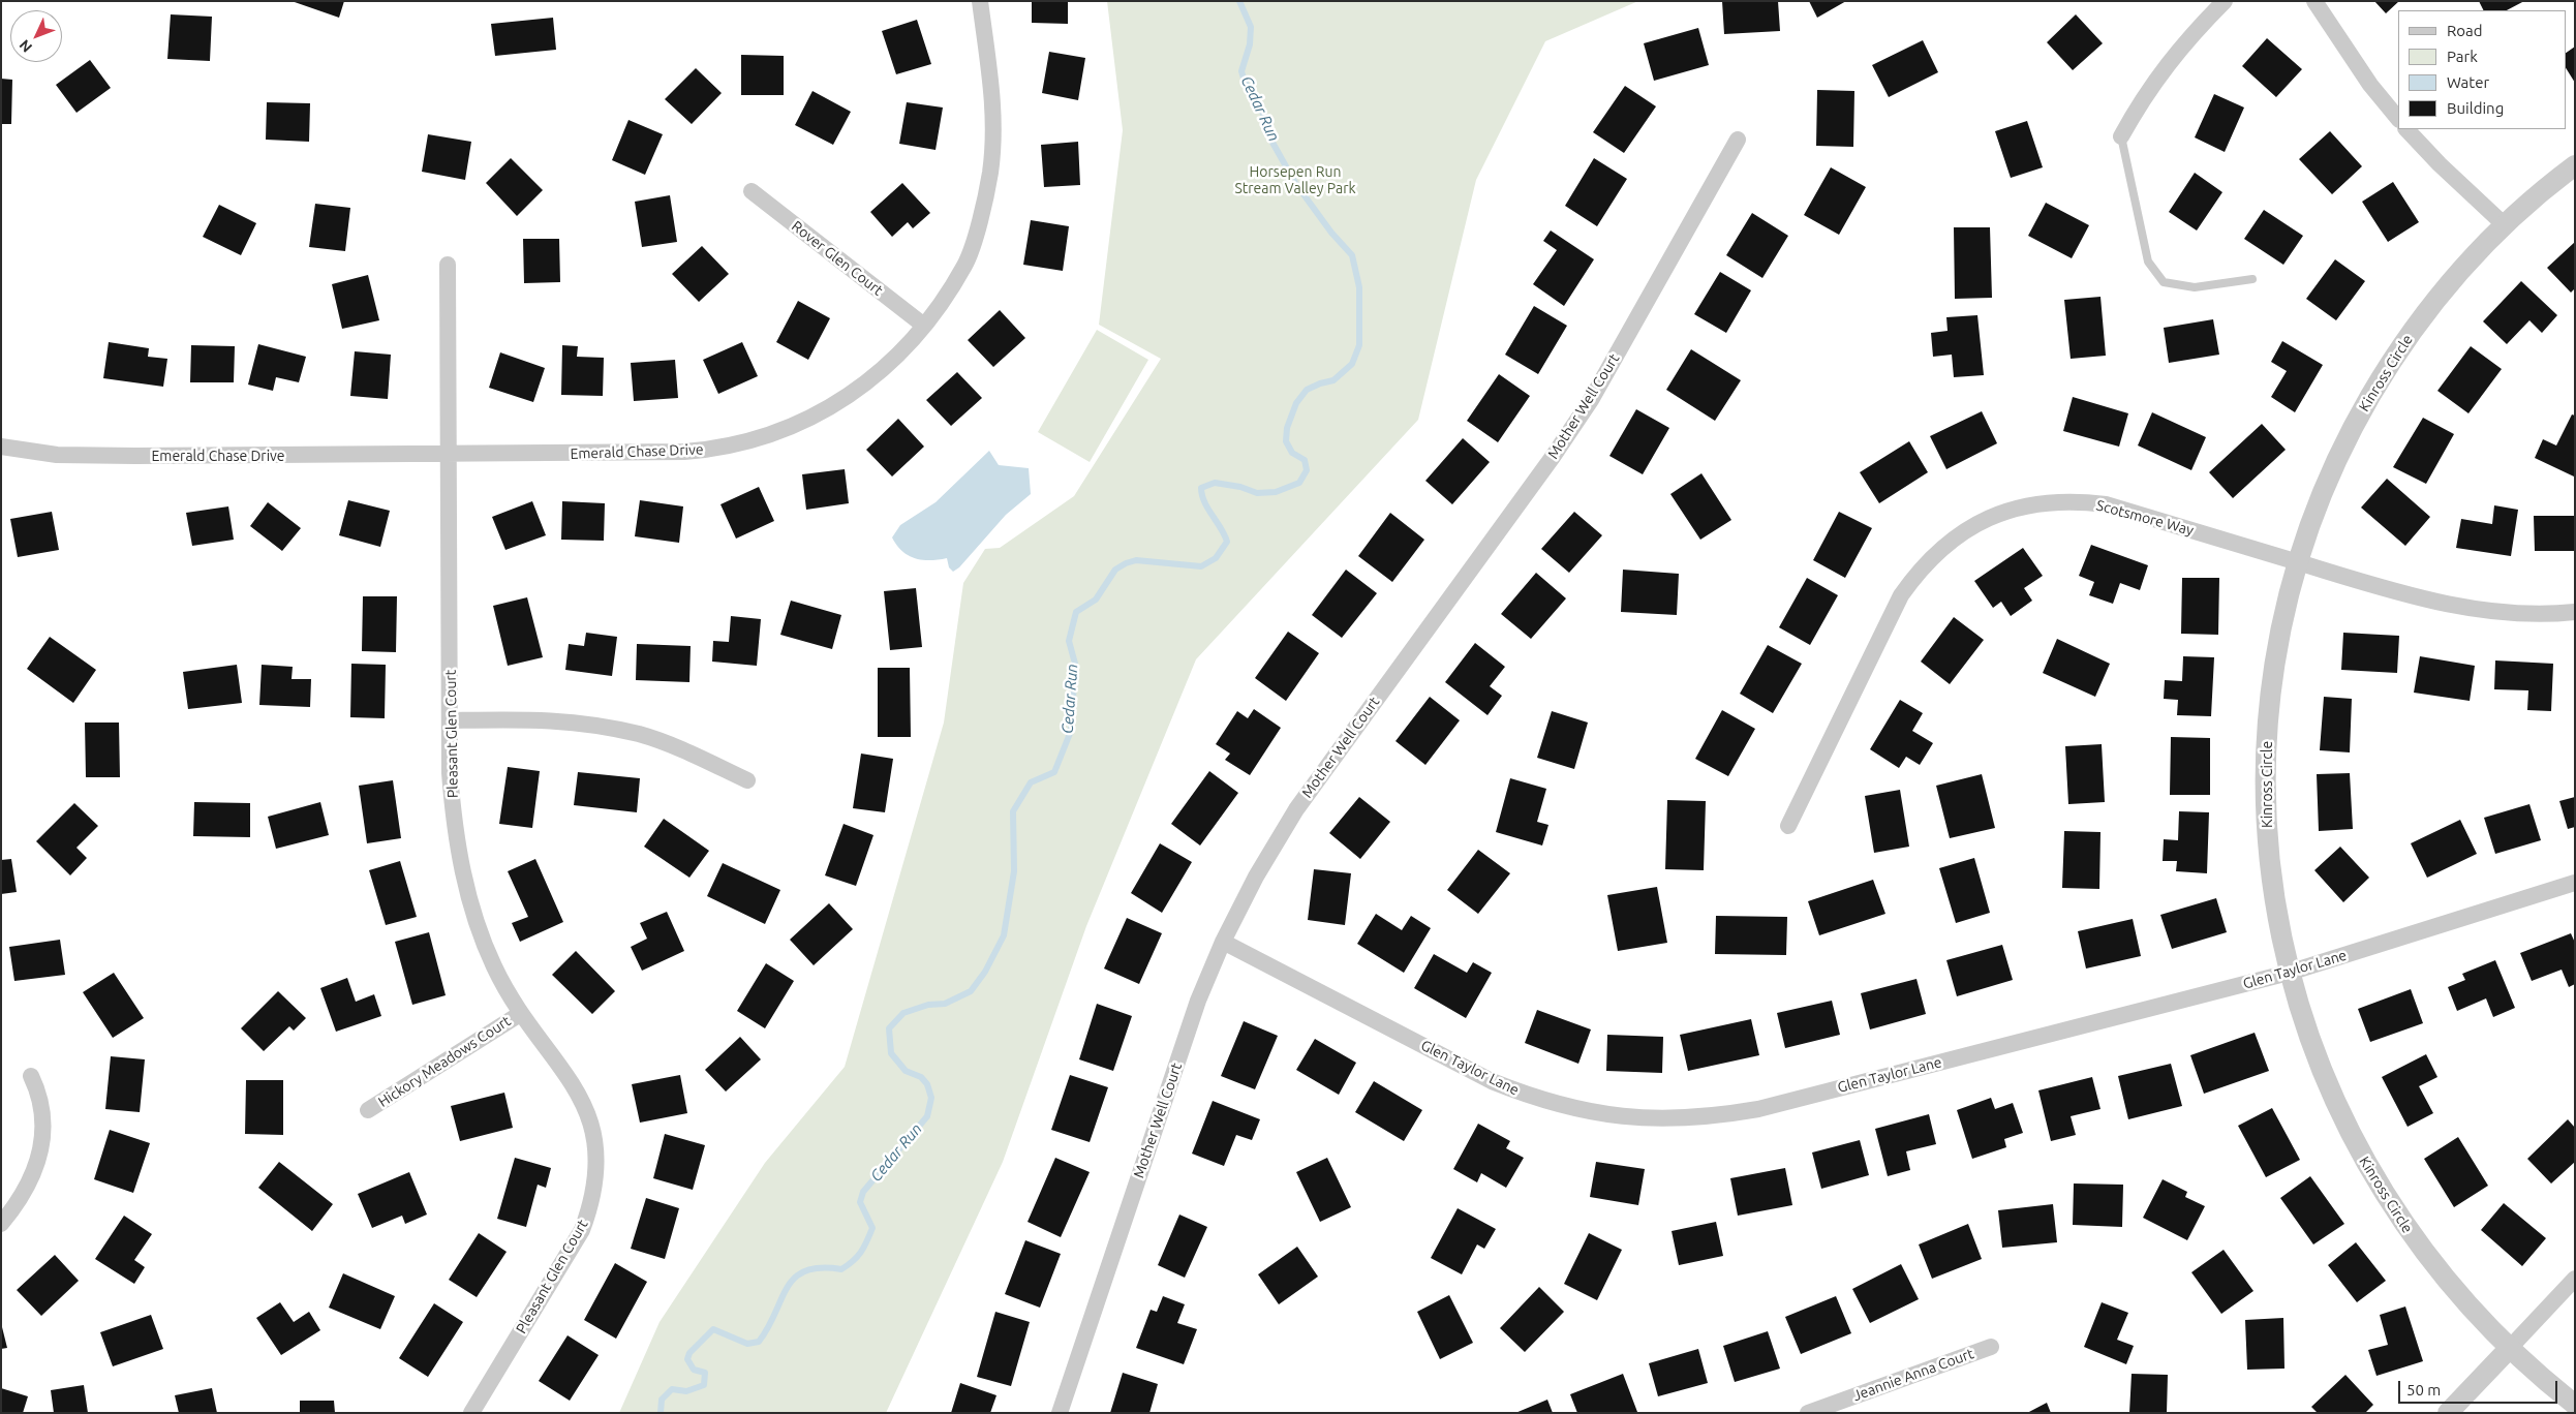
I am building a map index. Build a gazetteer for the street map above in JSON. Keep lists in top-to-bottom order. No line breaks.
{"streets":{"street":["Rover Glen Court","Kinross Circle","Mother Well Court","Emerald Chase Drive","Scotsmore Way","Pleasant Glen Court","Glen Taylor Lane","Hickory Meadows Court","Jeannie Anna Court"]},"crossings":[["Rover Glen Court","Emerald Chase Drive"],["Kinross Circle","Scotsmore Way"],["Kinross Circle","Glen Taylor Lane"],["Mother Well Court","Glen Taylor Lane"],["Emerald Chase Drive","Pleasant Glen Court"],["Pleasant Glen Court","Hickory Meadows Court"]],"water":["Cedar Run"],"parks":["Horsepen Run Stream Valley Park"],"legend":["Road","Park","Water","Building"],"scale_bar":"50 m","north":"bottom left"}
